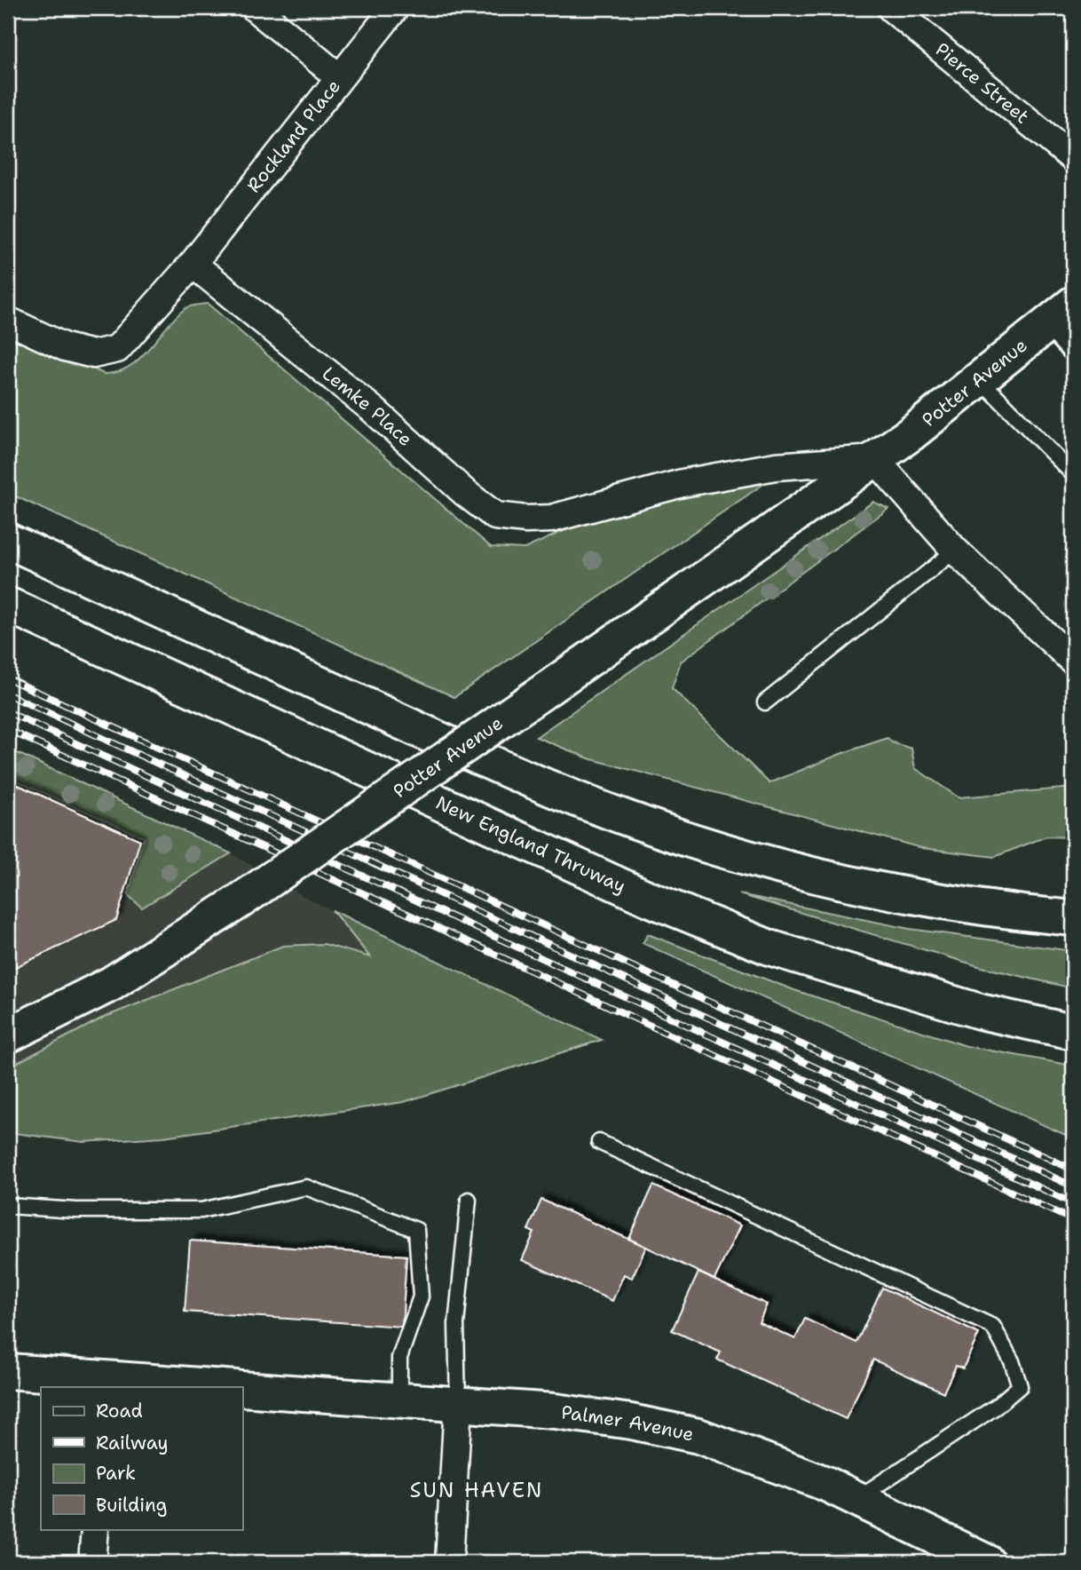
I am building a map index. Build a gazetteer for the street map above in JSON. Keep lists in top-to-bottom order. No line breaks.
{"streets":{"main road":["Potter Avenue","New England Thruway","Palmer Avenue"],"street":["Pierce Street","Rockland Place","Lemke Place"]},"crossings":[["Rockland Place","Lemke Place"],["Potter Avenue","Lemke Place"]],"districts":["SUN HAVEN"],"legend":["Road","Railway","Park","Building"]}
